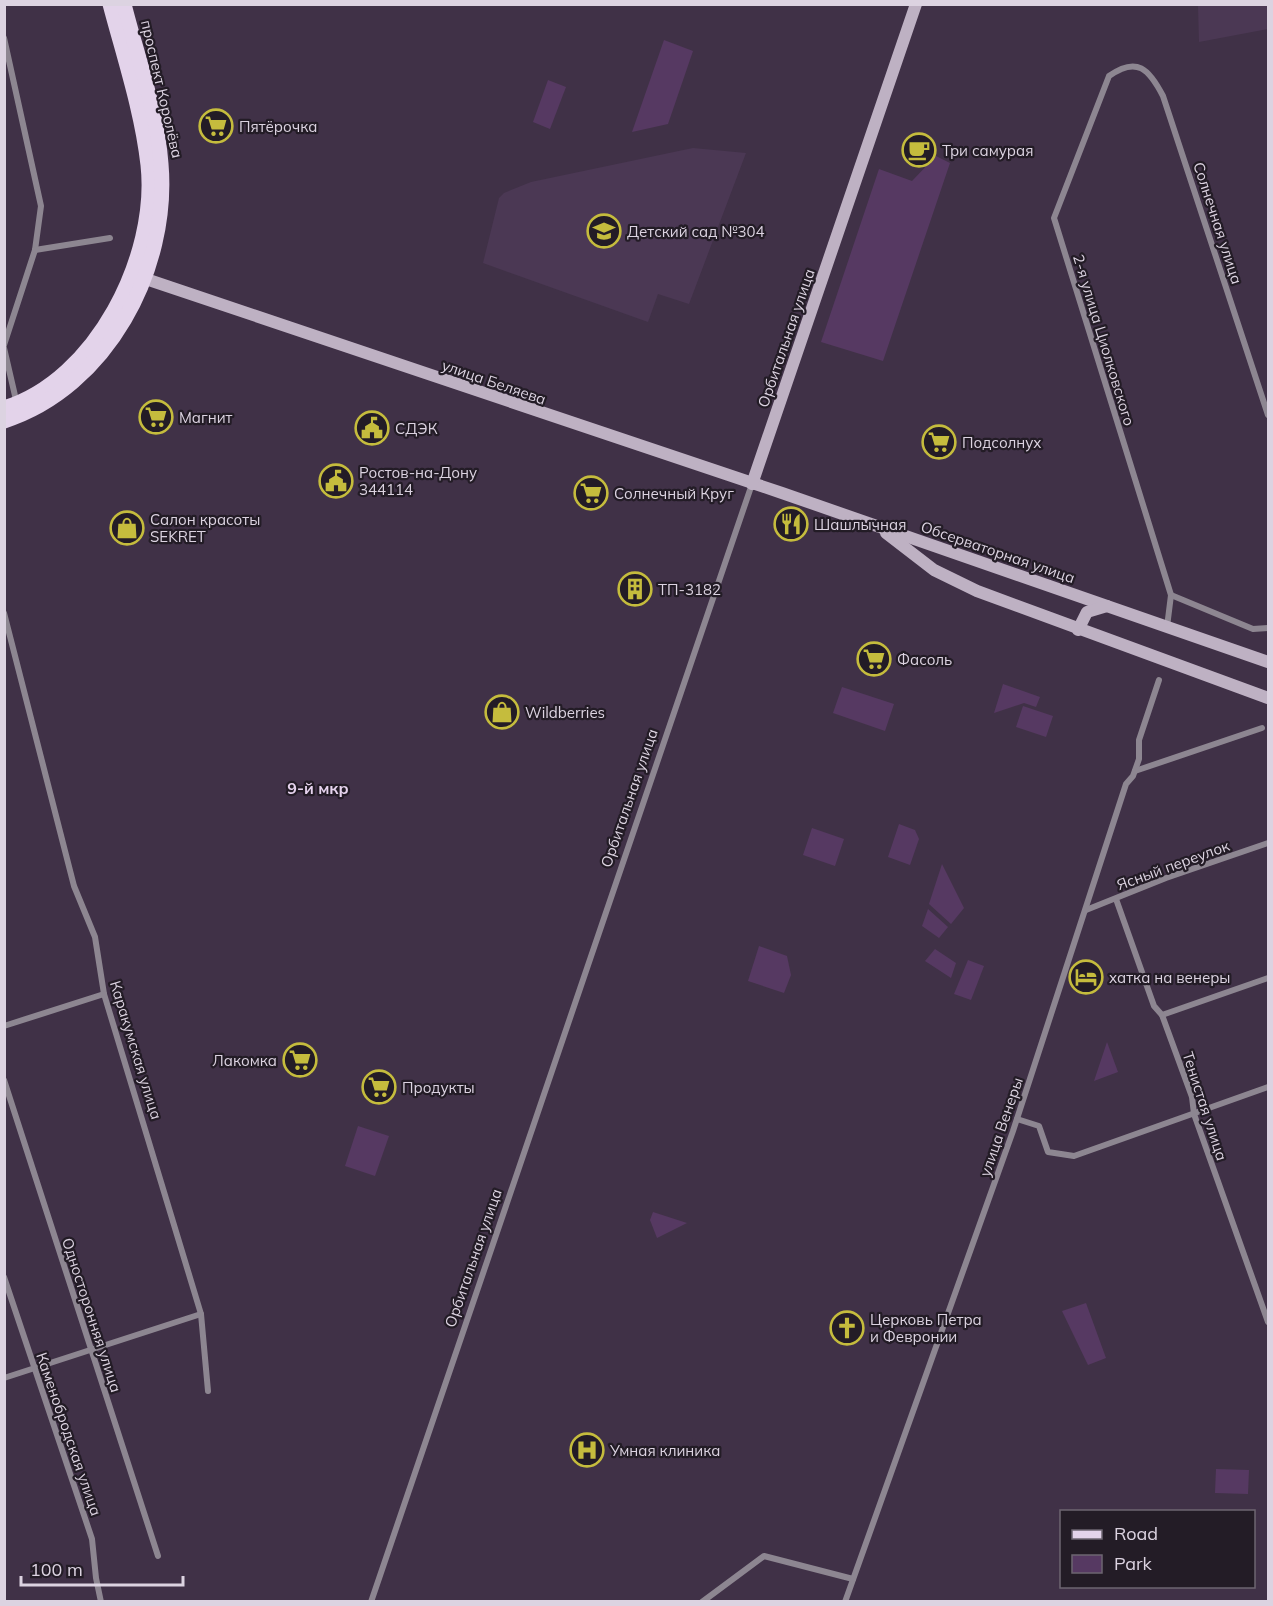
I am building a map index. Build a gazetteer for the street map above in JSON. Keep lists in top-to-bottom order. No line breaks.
{"streets":{"main road":["проспект Королёва","Орбитальная улица","улица Беляева","Обсерваторная улица"],"street":["Солнечная улица","2-я улица Циолковского","Ясный переулок","Каракумская улица","Тенистая улица","улица Венеры","Односторонняя улица","Каменобродская улица"]},"crossings":[["проспект Королёва","улица Беляева"],["Солнечная улица","2-я улица Циолковского"],["Орбитальная улица","улица Беляева"],["Орбитальная улица","Обсерваторная улица"],["2-я улица Циолковского","Обсерваторная улица"],["улица Беляева","Обсерваторная улица"],["Ясный переулок","Тенистая улица"],["Ясный переулок","улица Венеры"]],"districts":["9-й мкр"],"places":{"supermarket":["Пятёрочка","Магнит","Подсолнух","Солнечный Круг","Фасоль","Лакомка","Продукты"],"cafe":["Три самурая"],"school or university":["Детский сад №304"],"public building":["СДЭК","Ростов-на-Дону 344114"],"restaurant":["Шашлычная"],"shop":["Салон красоты SEKRET","Wildberries"],"building":["ТП-3182"],"hotel":["хатка на венеры"],"church":["Церковь Петра и Февронии"],"hospital":["Умная клиника"]},"legend":["Road","Park"],"scale_bar":"100 m"}
